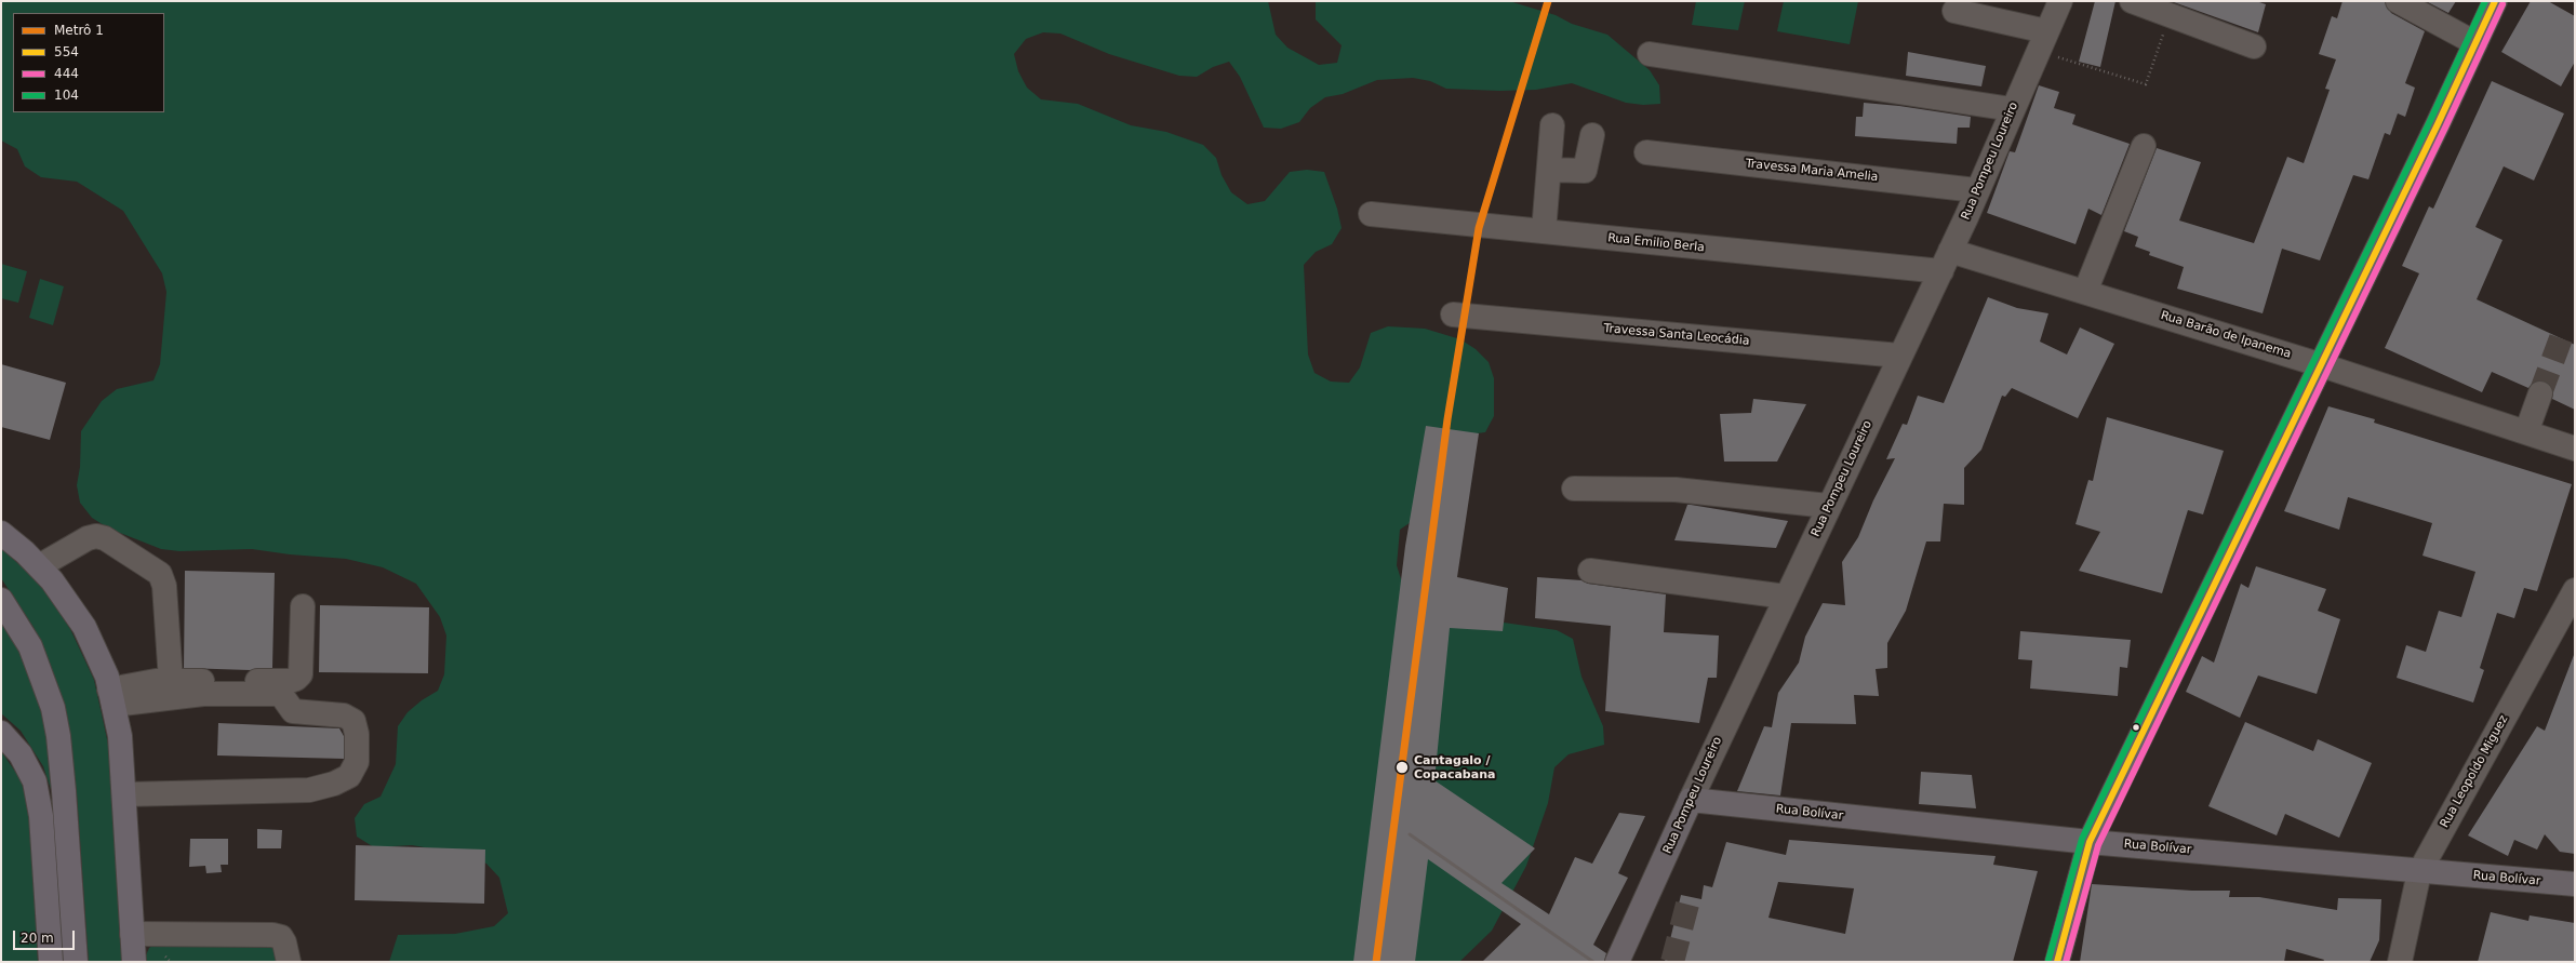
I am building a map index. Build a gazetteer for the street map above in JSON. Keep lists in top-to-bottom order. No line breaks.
{"streets":{"main road":["Rua Pompeu Loureiro","Rua Bolívar"],"street":["Travessa Maria Amelia","Rua Emilio Berla","Travessa Santa Leocádia","Rua Barão de Ipanema","Rua Leopoldo Miguez"]},"crossings":[["Rua Pompeu Loureiro","Travessa Maria Amelia"],["Rua Pompeu Loureiro","Rua Emilio Berla"],["Rua Pompeu Loureiro","Travessa Santa Leocádia"],["Rua Pompeu Loureiro","Rua Barão de Ipanema"],["Rua Pompeu Loureiro","Rua Bolívar"],["Rua Emilio Berla","Rua Barão de Ipanema"],["Rua Leopoldo Miguez","Rua Bolívar"]],"places":["Cantagalo / Copacabana"],"lines":["metro line 1","transit line 554","transit line 104","transit line 444"],"legend":["Metrô 1","554","444","104"],"scale_bar":"20 m"}
